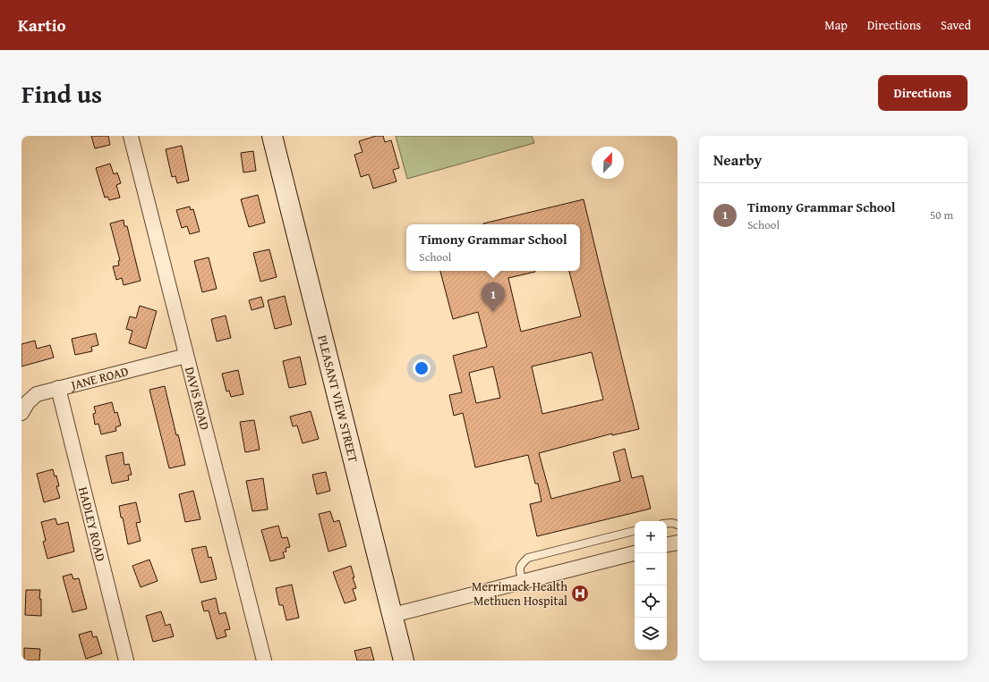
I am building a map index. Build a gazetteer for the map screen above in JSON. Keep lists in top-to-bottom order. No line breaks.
{"streets":{"street":["JANE ROAD","PLEASANT VIEW STREET","DAVIS ROAD","HADLEY ROAD"]},"crossings":[["JANE ROAD","DAVIS ROAD"],["JANE ROAD","HADLEY ROAD"]],"places":{"hospital":["Merrimack Health Methuen Hospital"]},"north":"top right","page":{"header":"Kartio","nav":["Map","Directions","Saved"],"title":"Find us","buttons":"Directions","heading":"Nearby","list":[{"mark":"1","name":"Timony Grammar School","note":"School","value":"50 m"}],"popup":["Timony Grammar School","School"],"pins":"1","map_buttons":["+","−"]}}
